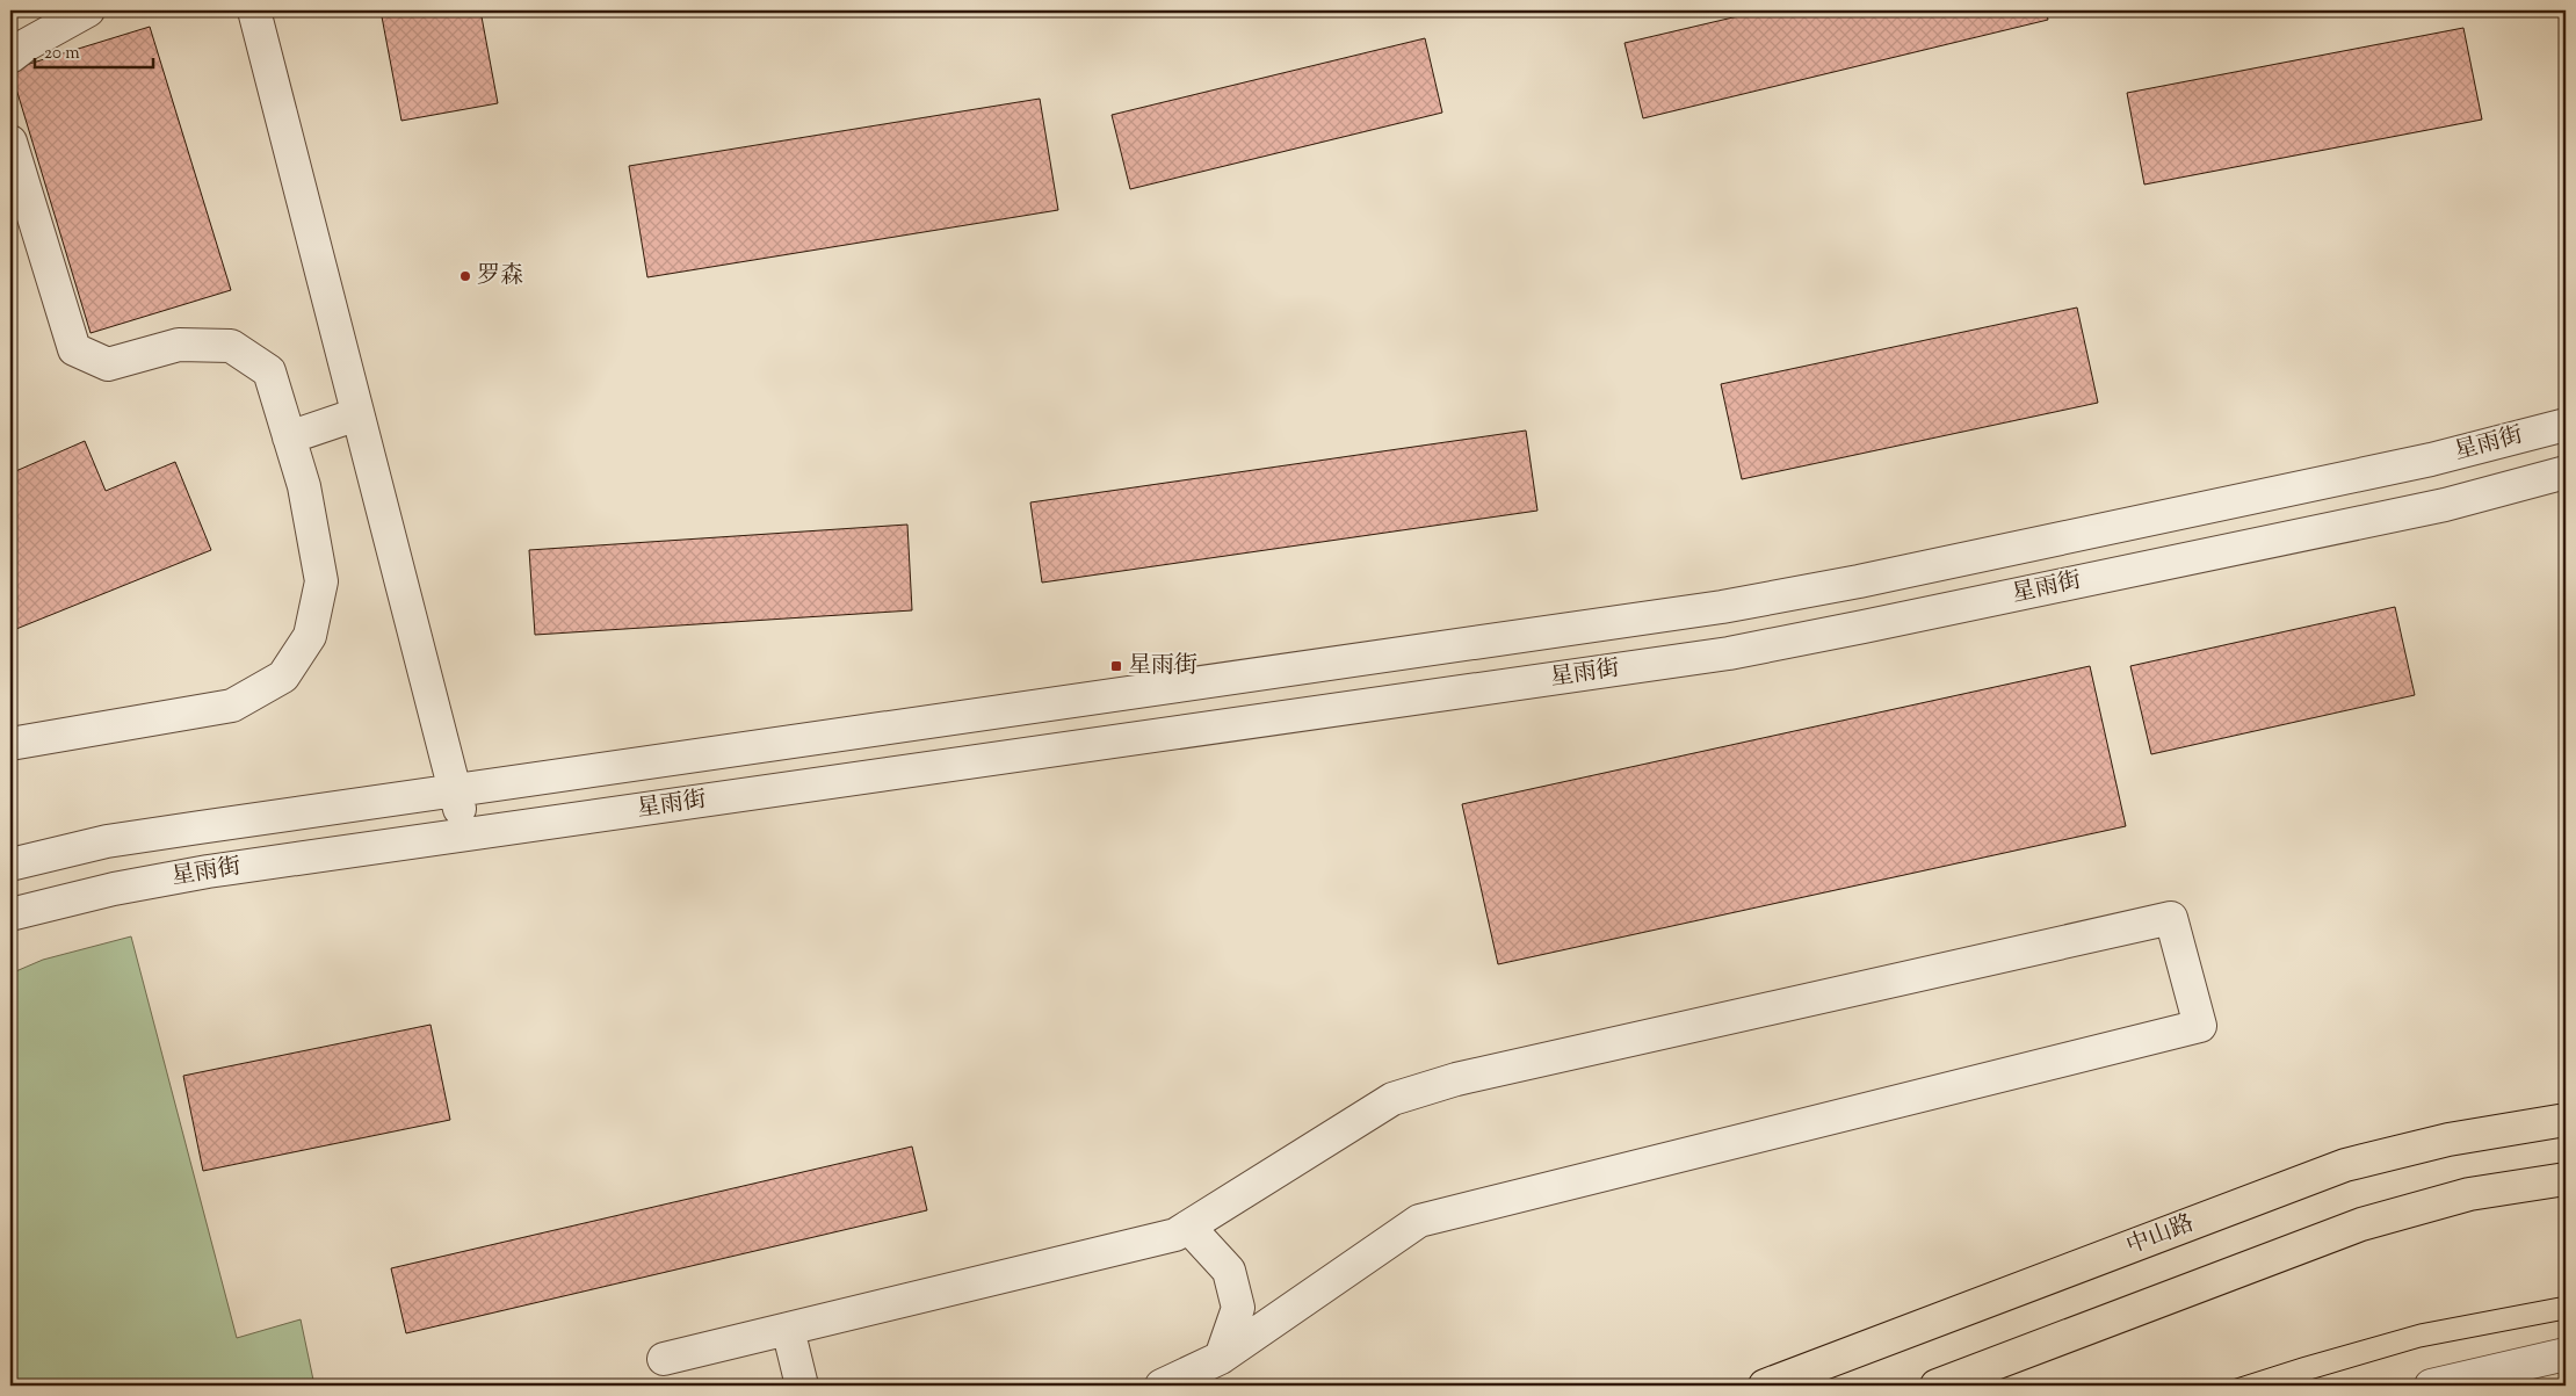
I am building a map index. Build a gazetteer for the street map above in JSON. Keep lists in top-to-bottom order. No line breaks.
{"streets":{"highway":["中山路"],"street":["星雨街"]},"places":{"other":["罗森"],"transit":["星雨街"]},"scale_bar":"20 m"}
